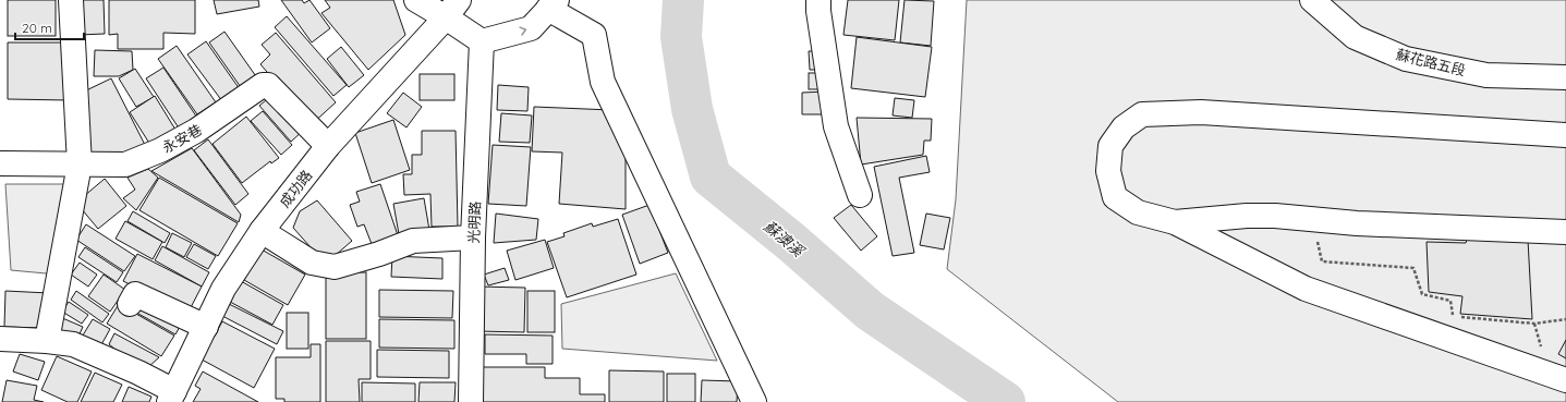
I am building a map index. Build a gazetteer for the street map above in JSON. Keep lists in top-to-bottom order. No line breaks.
{"streets":{"street":["蘇花路五段","永安巷","成功路","光明路"]},"crossings":[["永安巷","成功路"]],"water":["蘇澳溪"],"scale_bar":"20 m"}
